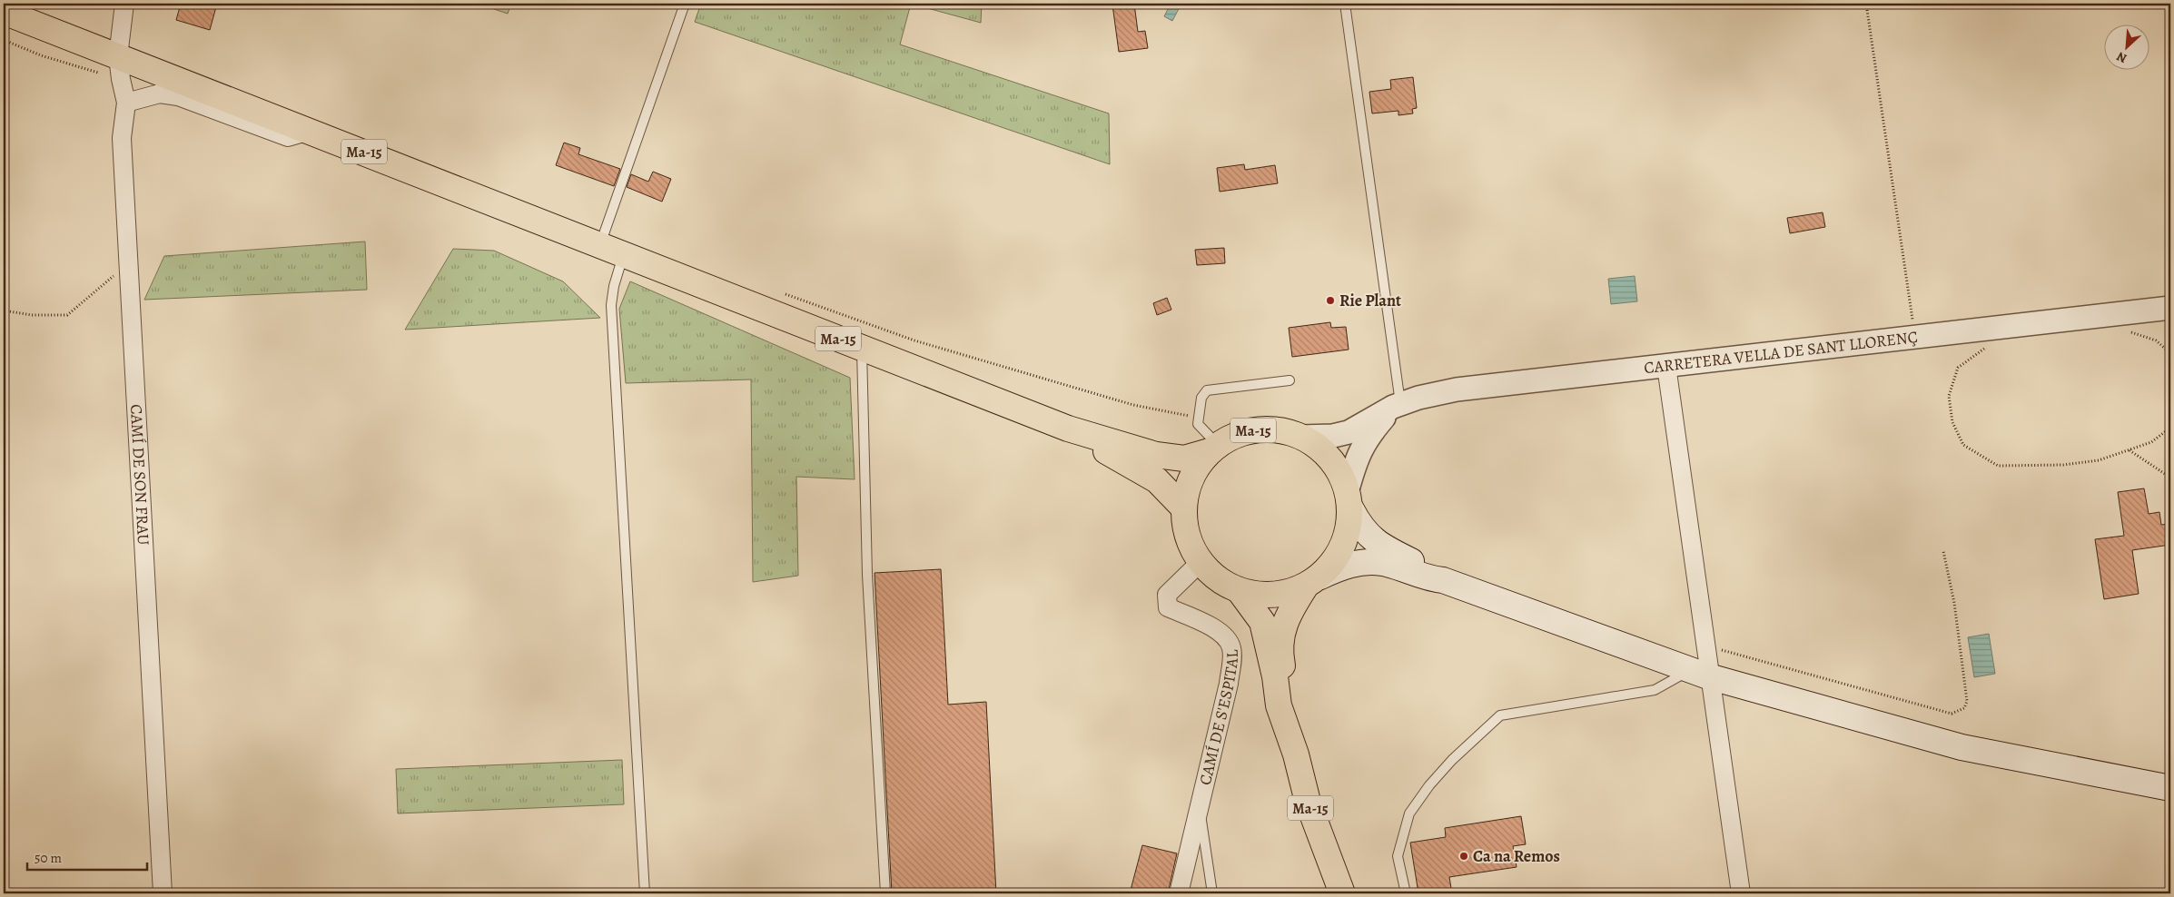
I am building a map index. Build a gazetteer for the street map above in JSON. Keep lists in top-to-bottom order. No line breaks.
{"streets":{"main road":["Ma-15"],"street":["CARRETERA VELLA DE SANT LLORENÇ","CAMÍ DE SON FRAU","CAMÍ DE S'ESPITAL"]},"crossings":[["Ma-15","CARRETERA VELLA DE SANT LLORENÇ"],["Ma-15","CAMÍ DE SON FRAU"],["Ma-15","CAMÍ DE S'ESPITAL"]],"places":["Rie Plant","Ca na Remos"],"scale_bar":"50 m","north":"bottom left"}
